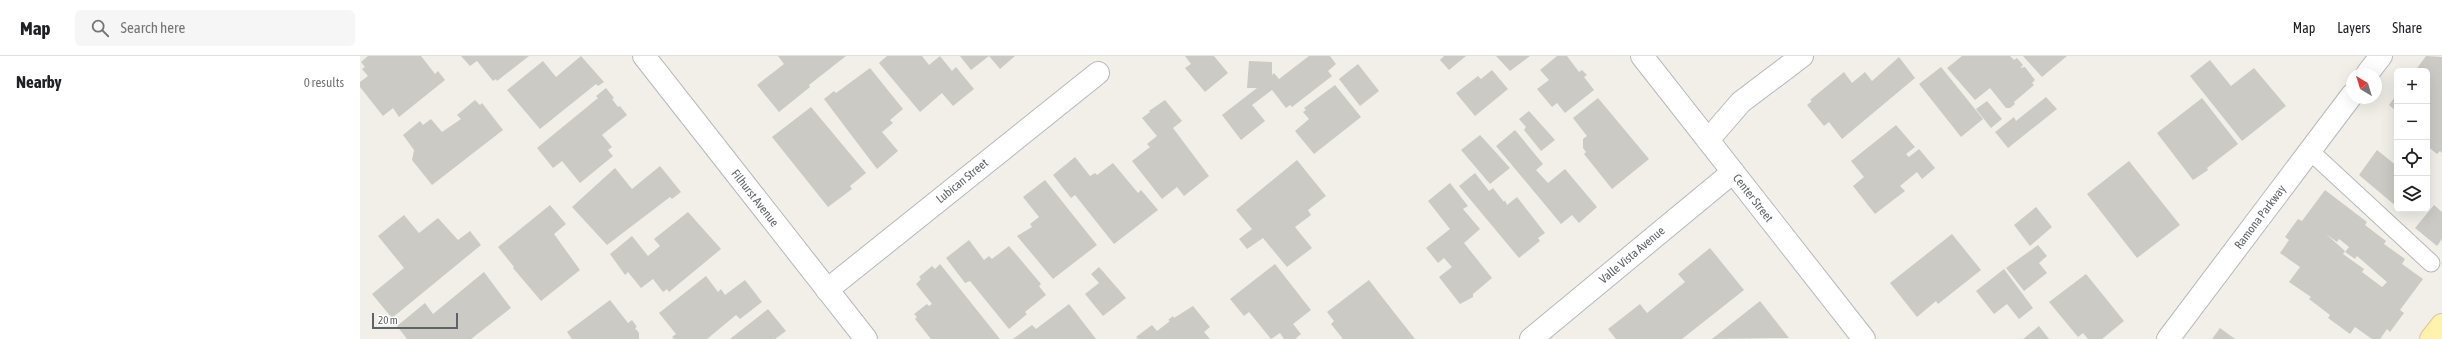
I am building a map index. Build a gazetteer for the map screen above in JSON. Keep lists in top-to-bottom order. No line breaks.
{"streets":{"street":["Lubican Street","Filhurst Avenue","Center Street","Ramona Parkway","Valle Vista Avenue"]},"crossings":[["Lubican Street","Filhurst Avenue"],["Center Street","Valle Vista Avenue"]],"scale_bar":"20 m","north":"top left","page":{"header":"Map","search":"Search here","nav":["Map","Layers","Share"],"heading":["Nearby","0 results"],"map_buttons":["+","−"],"scale":"20 m"}}
